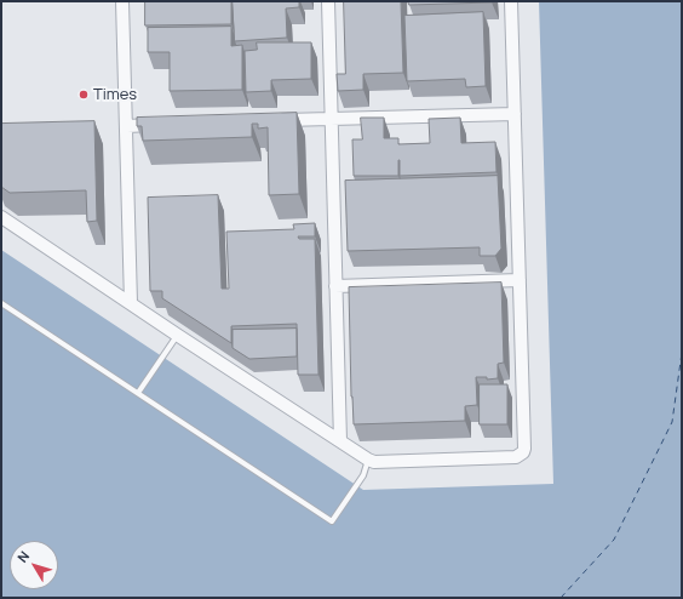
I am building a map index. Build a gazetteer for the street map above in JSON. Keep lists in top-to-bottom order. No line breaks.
{"places":["Times"],"north":"top left"}
